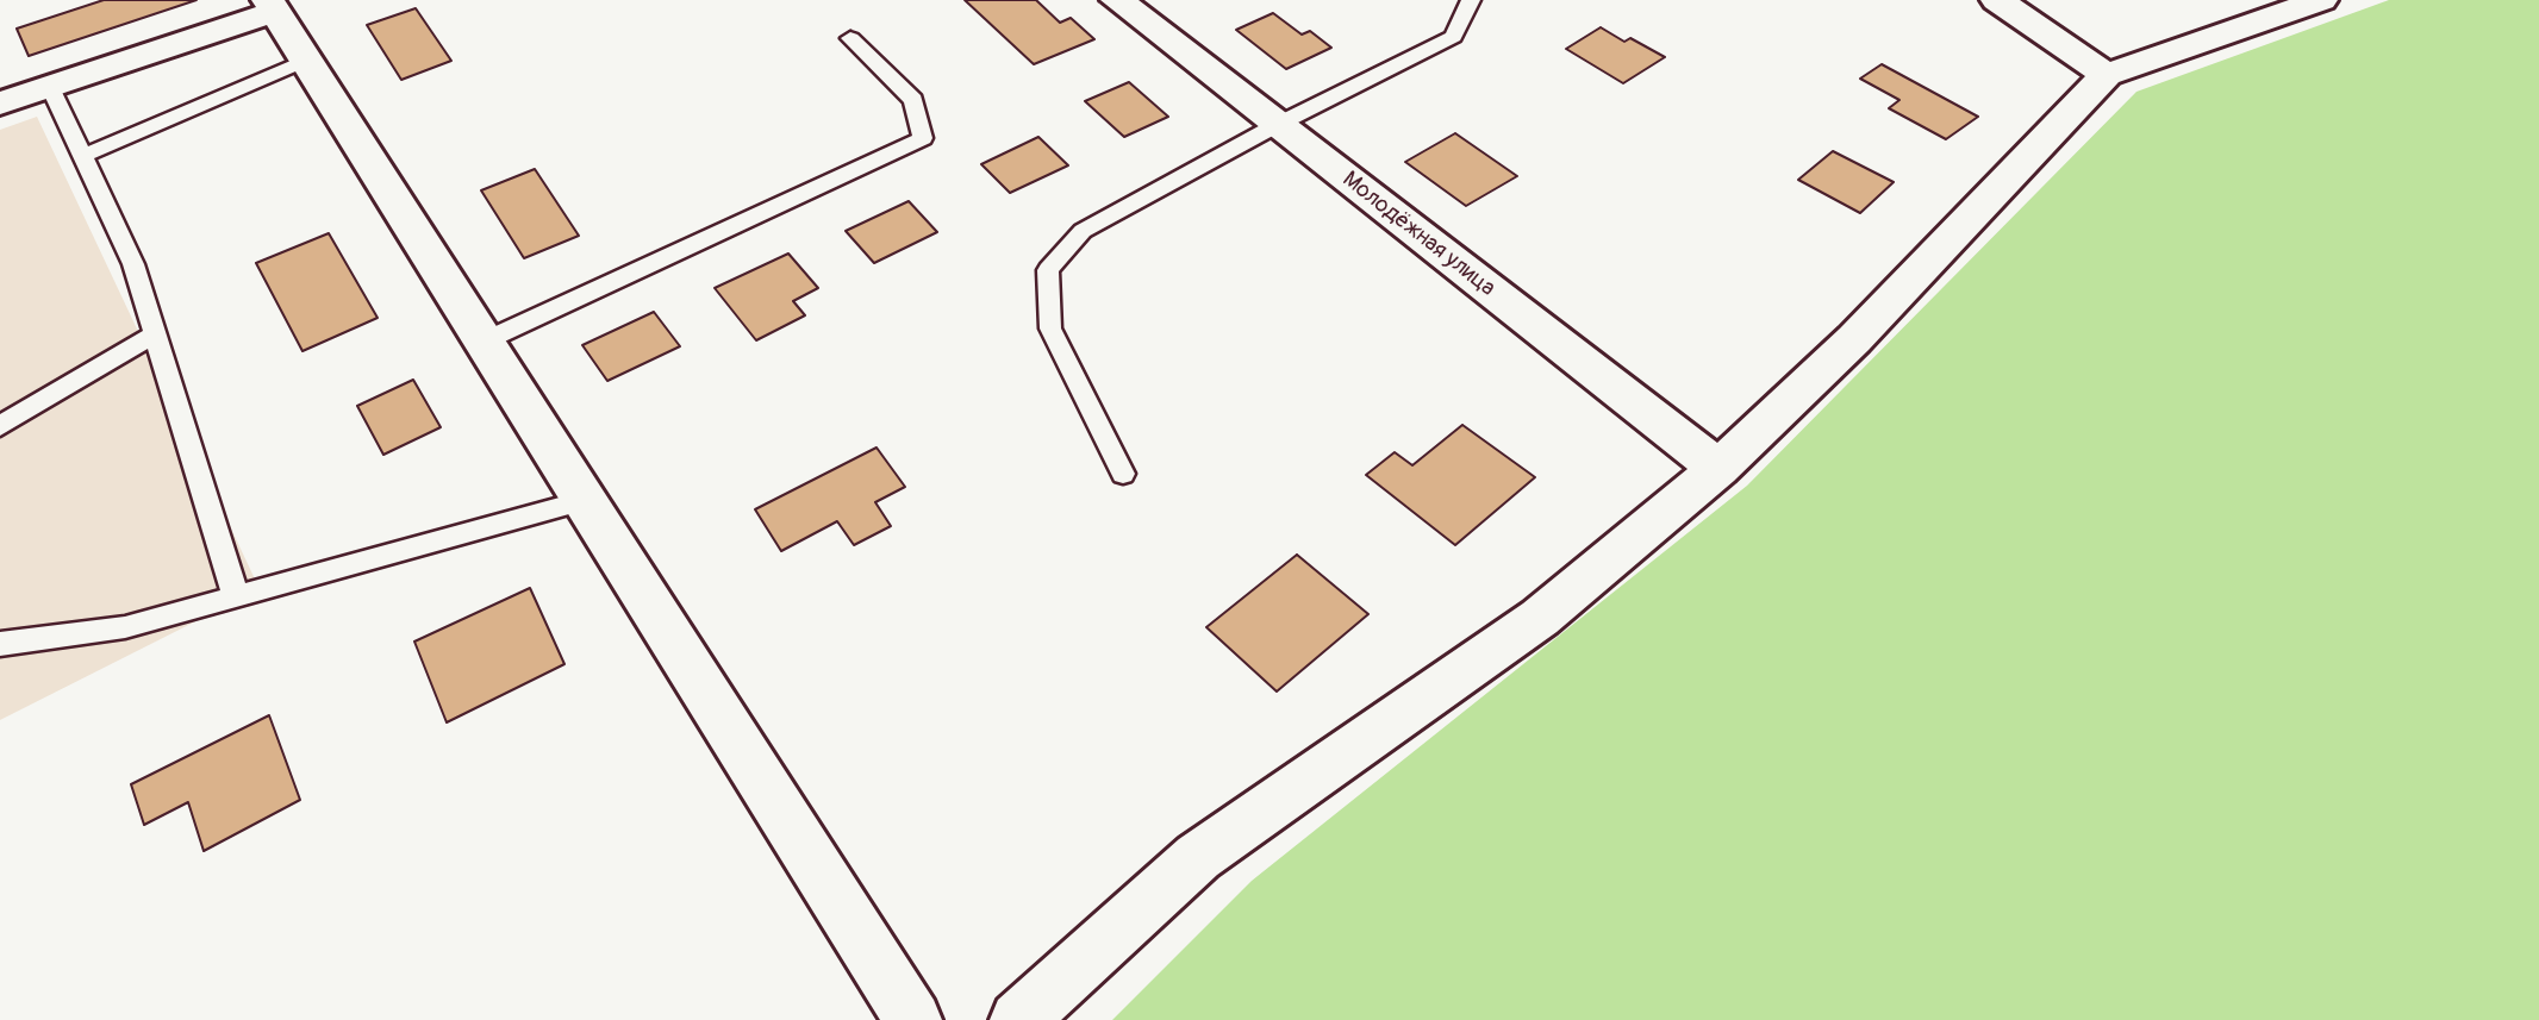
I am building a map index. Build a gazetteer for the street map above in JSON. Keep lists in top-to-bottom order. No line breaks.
{"streets":{"street":["Молодёжная улица"]}}
